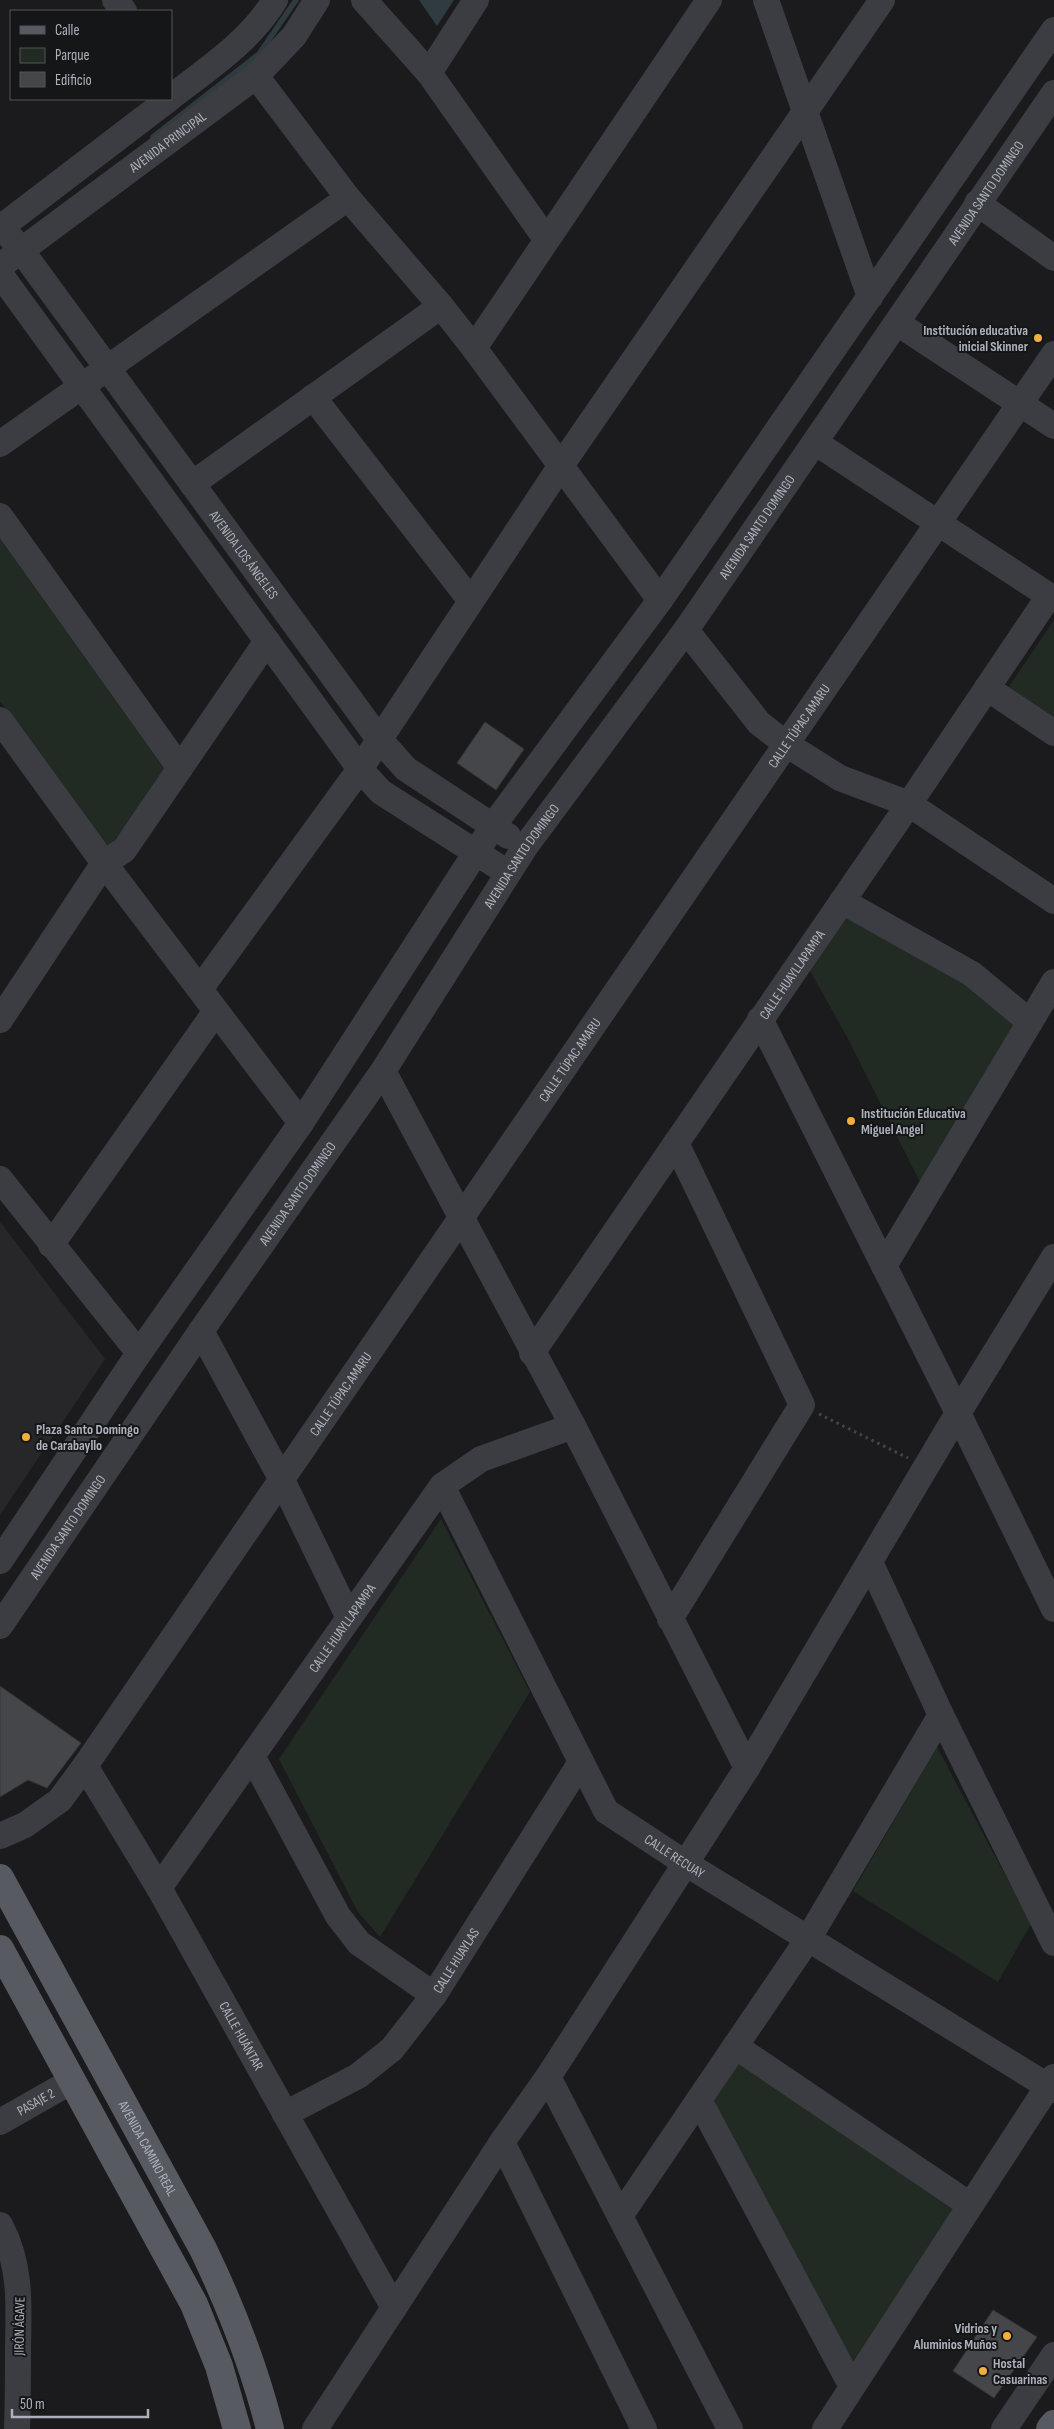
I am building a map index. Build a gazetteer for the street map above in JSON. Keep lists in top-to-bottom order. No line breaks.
{"streets":{"main road":["AVENIDA CAMINO REAL"],"street":["AVENIDA PRINCIPAL","AVENIDA SANTO DOMINGO","AVENIDA LOS ÁNGELES","CALLE TÚPAC AMARU","CALLE HUAYLLAPAMPA","CALLE RECUAY","CALLE HUAYLAS","CALLE HUÁNTAR","PASAJE 2","JIRÓN ÁGAVE"]},"crossings":[["AVENIDA PRINCIPAL","AVENIDA LOS ÁNGELES"],["AVENIDA SANTO DOMINGO","AVENIDA LOS ÁNGELES"],["CALLE TÚPAC AMARU","CALLE HUÁNTAR"],["CALLE HUAYLLAPAMPA","CALLE RECUAY"],["CALLE HUAYLLAPAMPA","CALLE HUÁNTAR"],["CALLE RECUAY","CALLE HUAYLAS"],["CALLE HUAYLAS","CALLE HUÁNTAR"]],"places":["Institución educativa inicial Skinner","Institución Educativa Miguel Angel","Plaza Santo Domingo de Carabayllo","Vidrios y Aluminios Muños","Hostal Casuarinas"],"legend":["Calle","Parque","Edificio"],"scale_bar":"50 m"}
